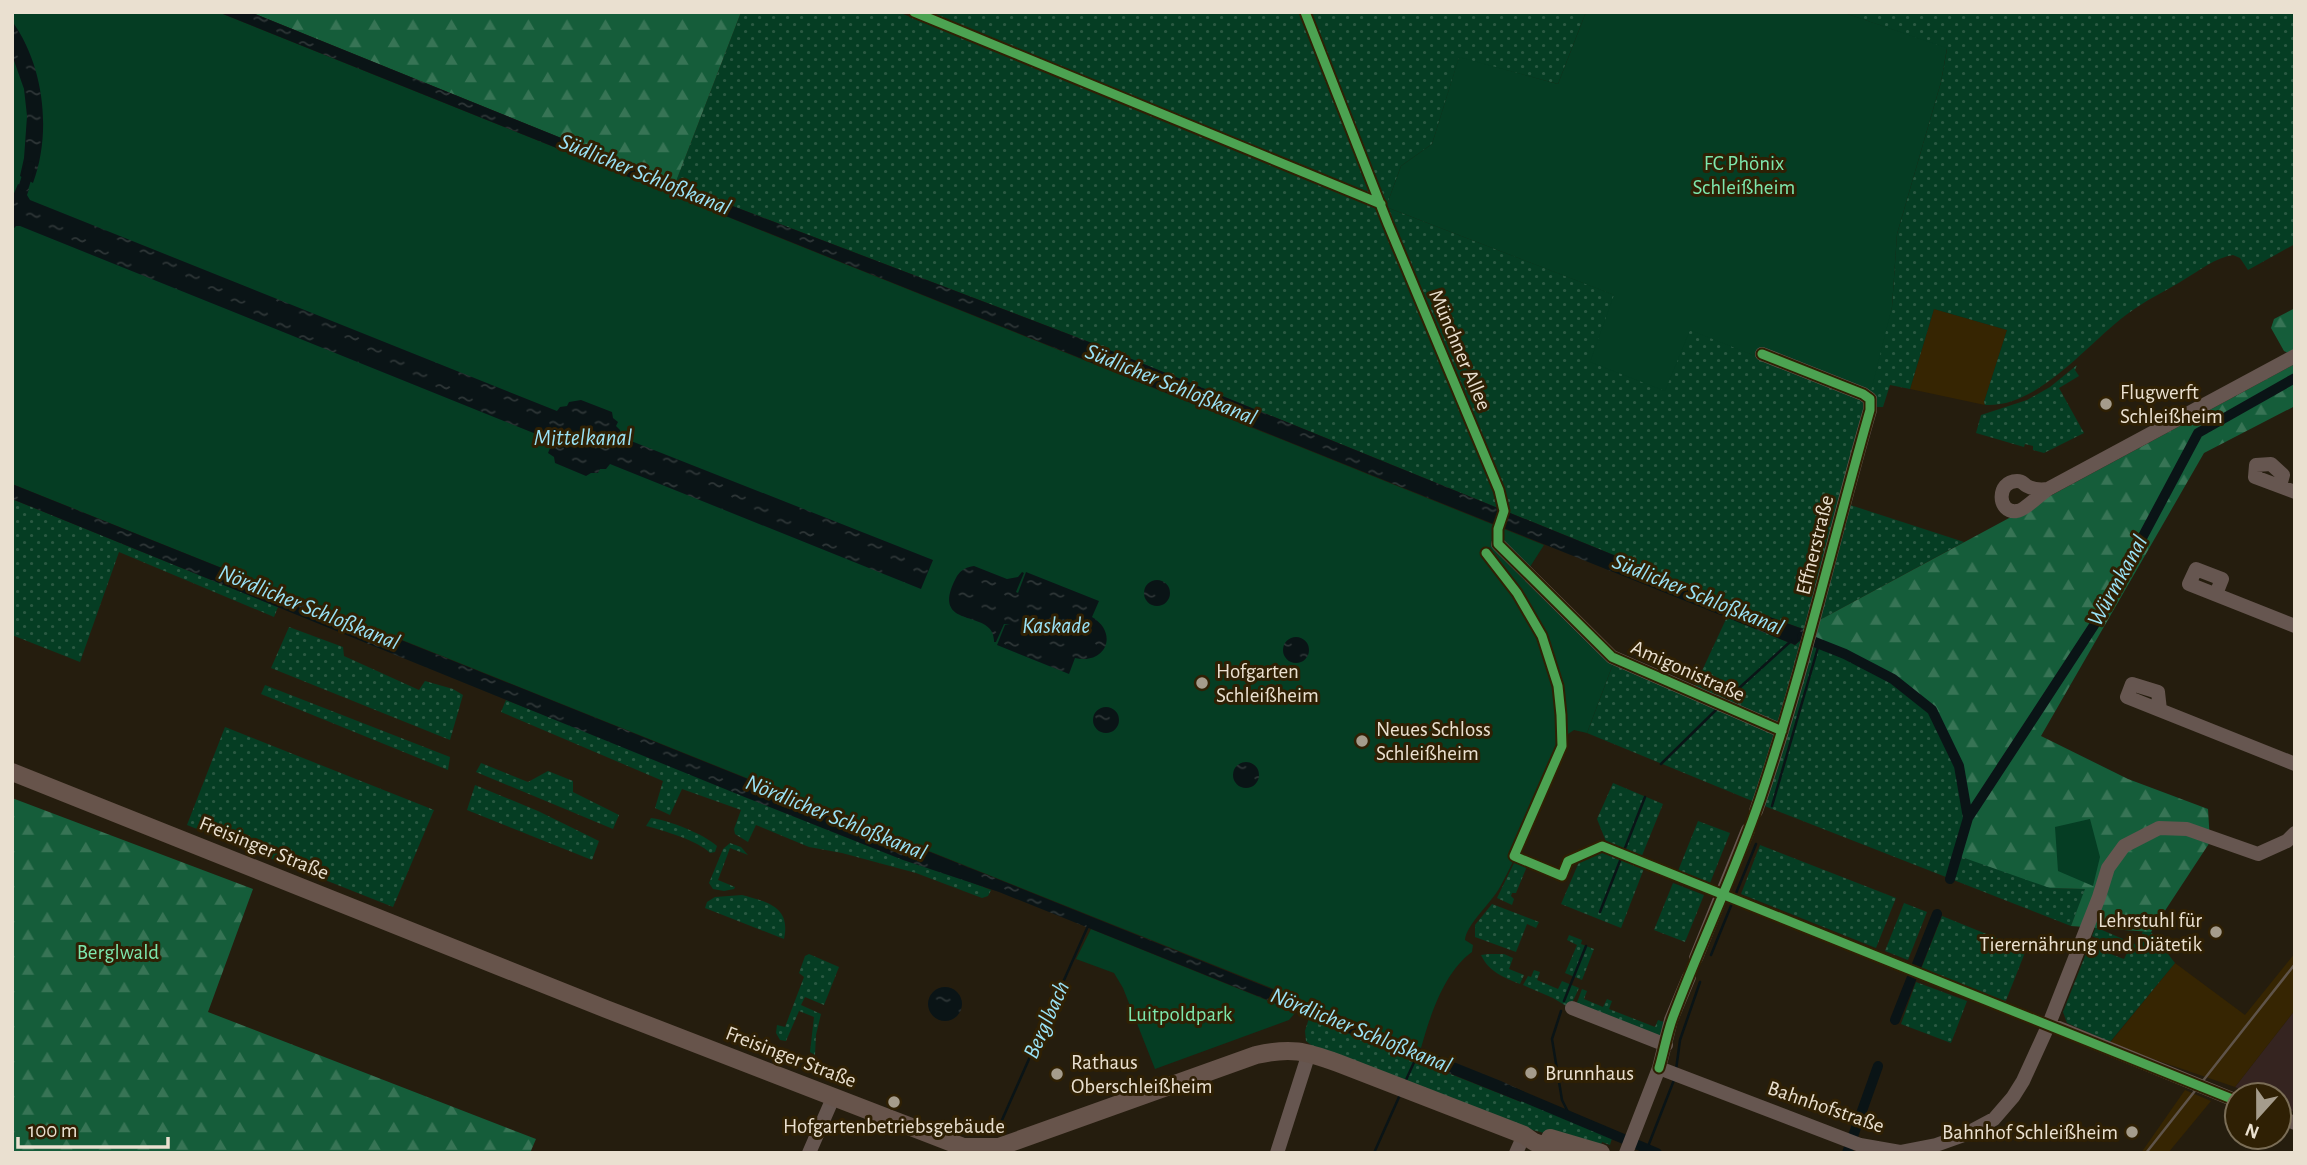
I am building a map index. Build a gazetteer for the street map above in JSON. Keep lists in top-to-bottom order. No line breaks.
{"streets":{"main road":["Freisinger Straße"],"street":["Effnerstraße","Amigonistraße","Bahnhofstraße"],"cycle path":["Münchner Allee"]},"crossings":[["Effnerstraße","Amigonistraße"]],"water":["Südlicher Schloßkanal","Mittelkanal","Würmkanal","Nördlicher Schloßkanal","Kaskade","Berglbach"],"parks":["FC Phönix Schleißheim","Berglwald","Luitpoldpark"],"places":["Flugwerft Schleißheim","Hofgarten Schleißheim","Neues Schloss Schleißheim","Lehrstuhl für Tierernährung und Diätetik","Brunnhaus","Rathaus Oberschleißheim","Hofgartenbetriebsgebäude","Bahnhof Schleißheim"],"scale_bar":"100 m","north":"bottom"}
